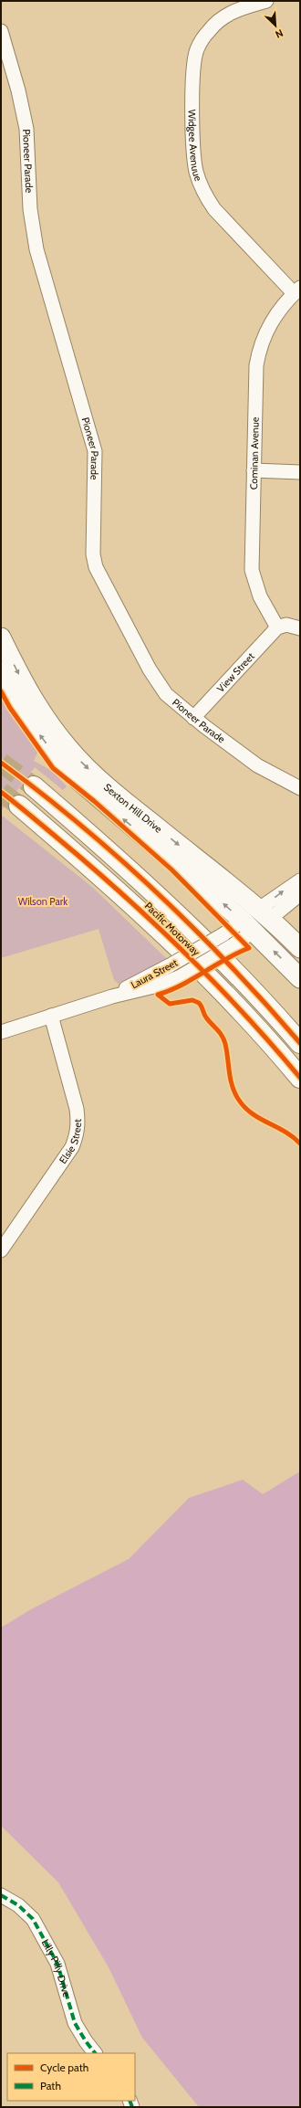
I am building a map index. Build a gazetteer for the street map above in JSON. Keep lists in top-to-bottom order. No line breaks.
{"streets":{"highway":["Pacific Motorway"],"street":["Widgee Avenuue","Pioneer Parade","Cominan Avenue","View Street","Sexton Hill Drive","Laura Street","Elsie Street","Lilly Pilly Drive"]},"crossings":[["Widgee Avenuue","Cominan Avenue"],["Pioneer Parade","View Street"],["Cominan Avenue","View Street"],["Sexton Hill Drive","Laura Street"],["Laura Street","Elsie Street"]],"parks":["Wilson Park"],"legend":["Cycle path","Path"],"north":"bottom right"}
